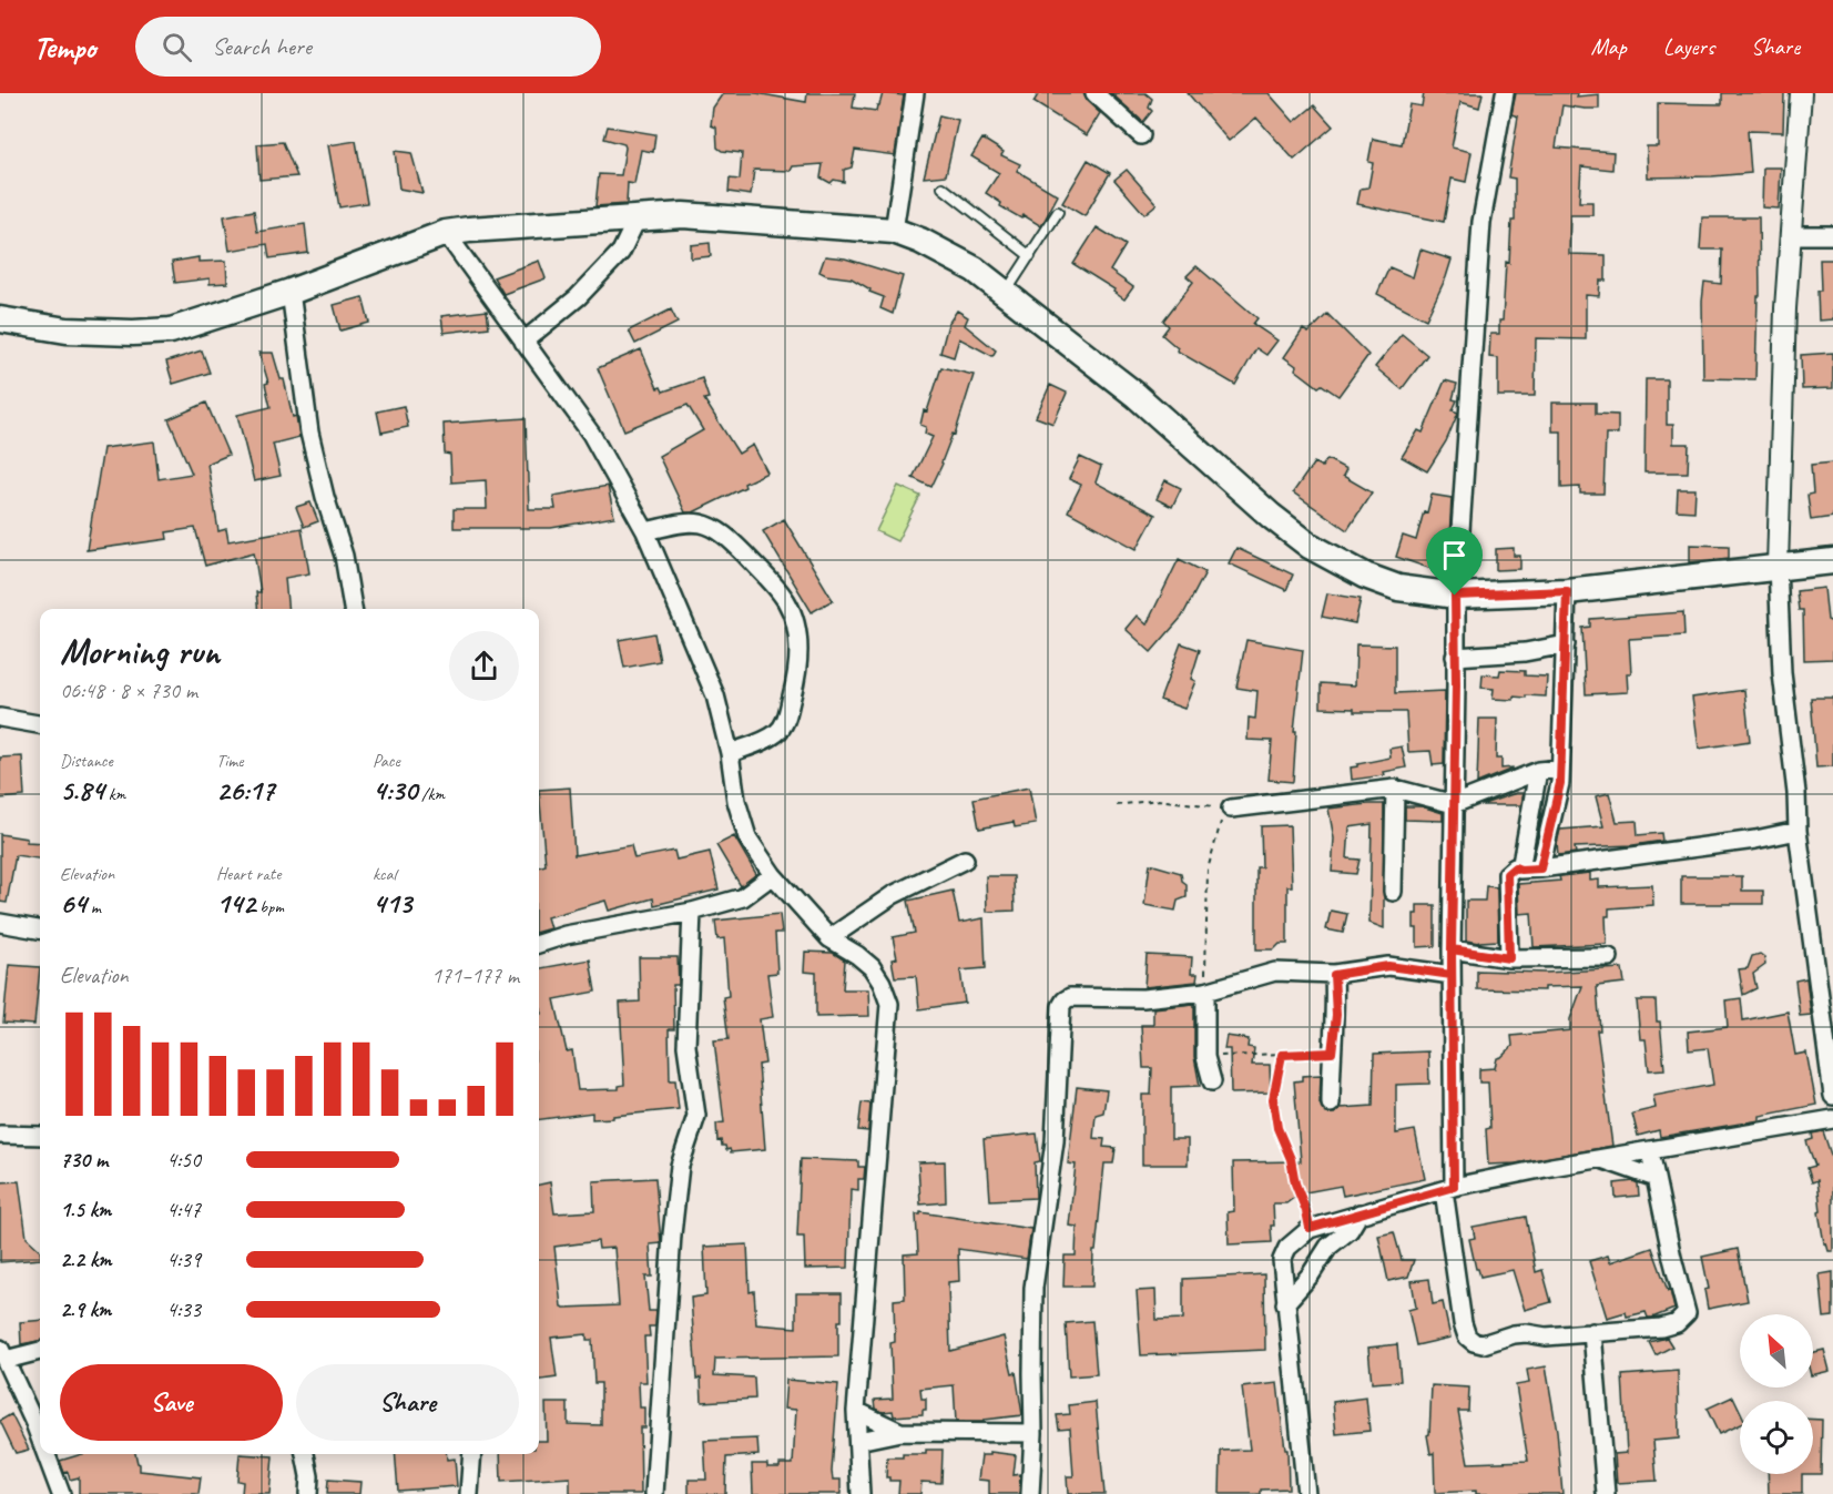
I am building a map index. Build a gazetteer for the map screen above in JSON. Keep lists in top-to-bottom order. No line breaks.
{"north":"top left","page":{"header":"Tempo","search":"Search here","nav":["Map","Layers","Share"],"heading":["Morning run","06:48 · 8 × 730 m"],"stats":[["Distance","5.84 km"],["Time","26:17"],["Pace","4:30 /km"],["Elevation","64 m"],["Heart rate","142 bpm"],["kcal","413"]],"chart":["Elevation","171–177 m"],"list":[{"name":"730 m","note":"4:50"},{"name":"1.5 km","note":"4:47"},{"name":"2.2 km","note":"4:39"},{"name":"2.9 km","note":"4:33"}],"buttons":["Save","Share"]}}
